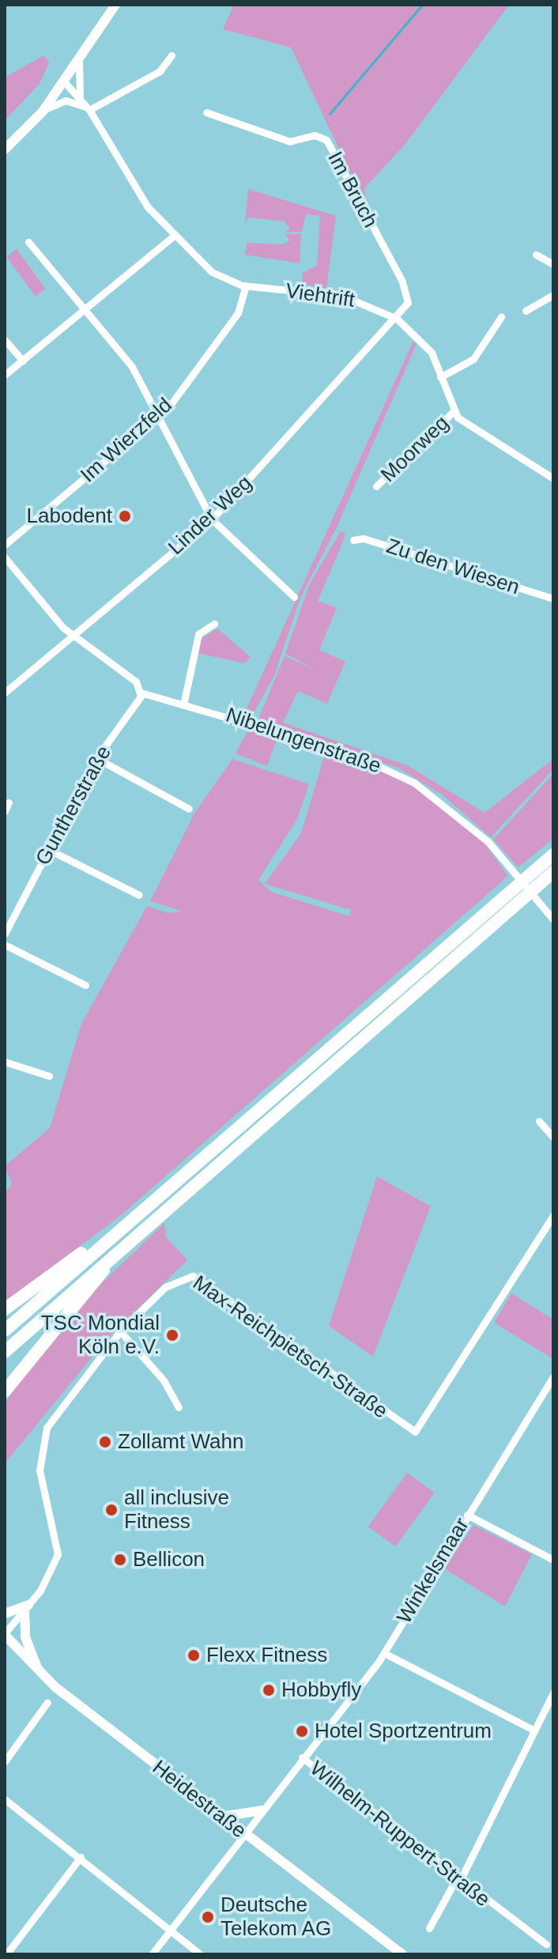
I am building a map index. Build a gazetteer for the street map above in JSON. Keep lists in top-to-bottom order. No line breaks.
{"streets":{"main road":["Heidestraße"],"street":["Im Bruch","Viehtrift","Im Wierzfeld","Moorweg","Linder Weg","Zu den Wiesen","Nibelungenstraße","Guntherstraße","Max-Reichpietsch-Straße","Winkelsmaar","Wilhelm-Ruppert-Straße"]},"crossings":[["Im Bruch","Viehtrift"],["Im Bruch","Linder Weg"],["Viehtrift","Im Wierzfeld"],["Viehtrift","Moorweg"],["Viehtrift","Linder Weg"],["Nibelungenstraße","Guntherstraße"],["Max-Reichpietsch-Straße","Heidestraße"],["Winkelsmaar","Wilhelm-Ruppert-Straße"],["Heidestraße","Wilhelm-Ruppert-Straße"]],"places":["Labodent","TSC Mondial Köln e.V.","Zollamt Wahn","all inclusive Fitness","Bellicon","Flexx Fitness","Hobbyfly","Hotel Sportzentrum","Deutsche Telekom AG"]}
